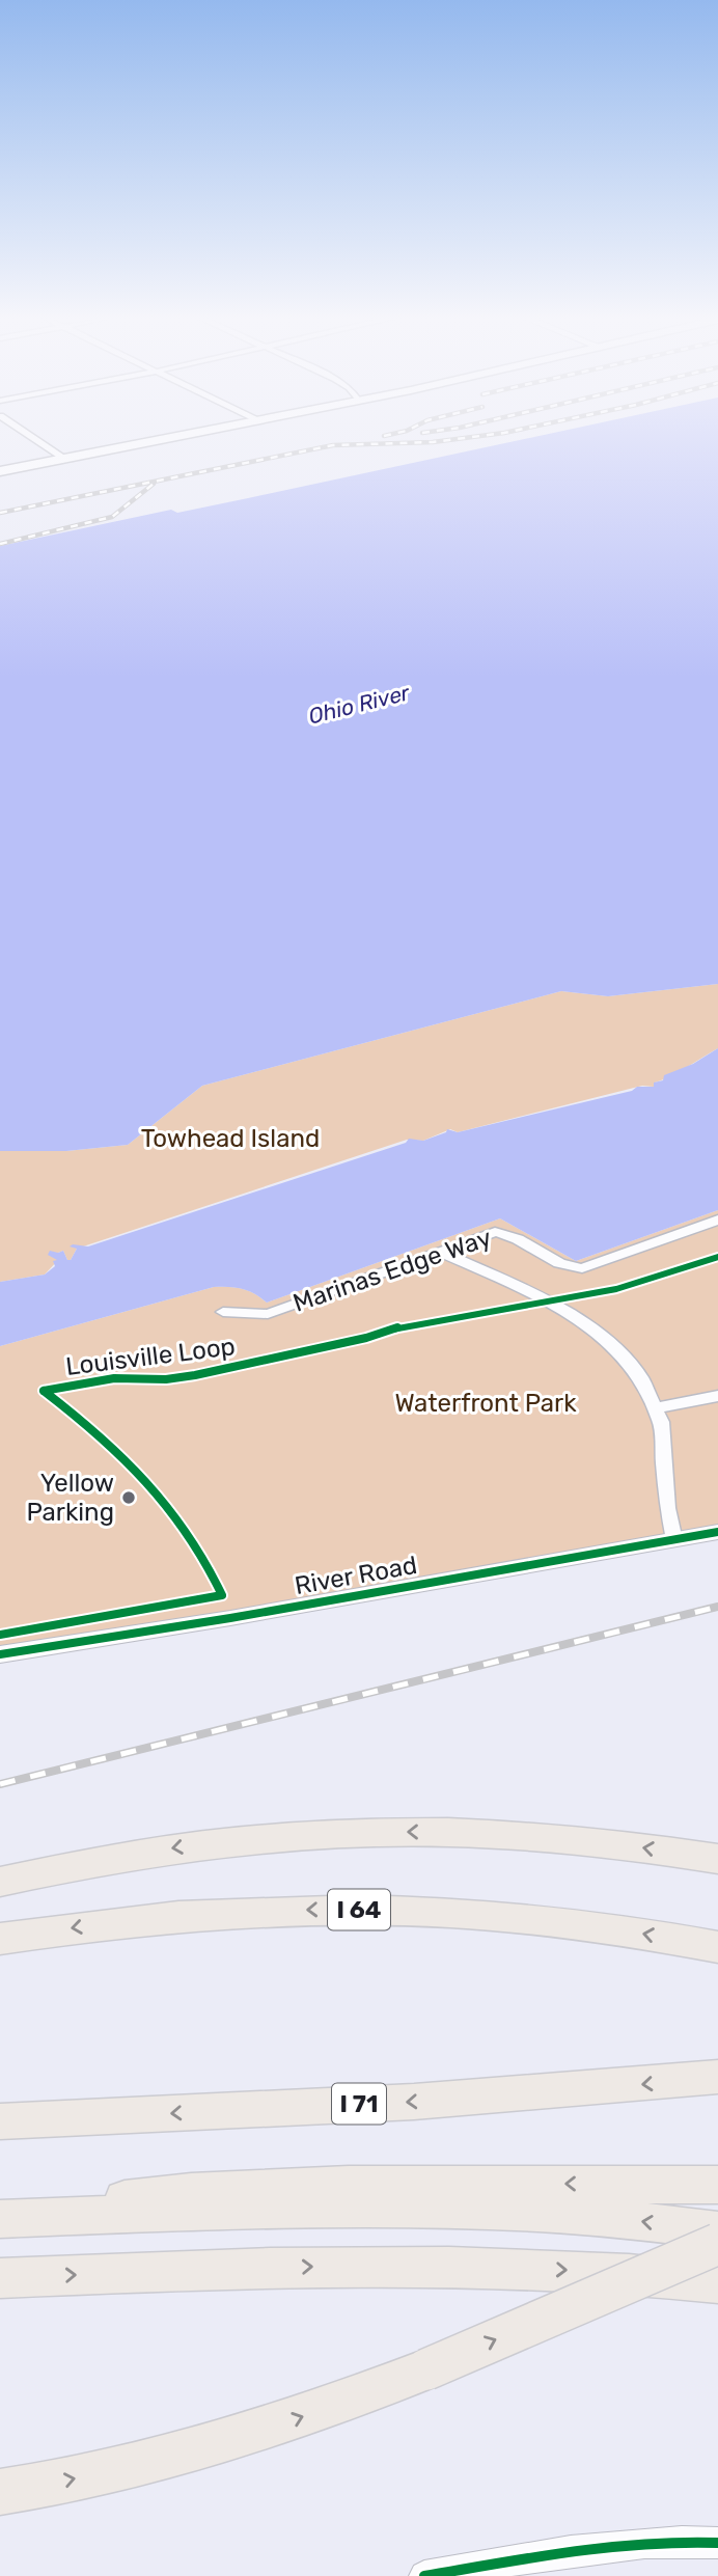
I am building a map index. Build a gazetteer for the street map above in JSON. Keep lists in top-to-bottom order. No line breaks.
{"streets":{"highway":["I 64","I 71"],"street":["Marinas Edge Way","River Road"],"cycle path":["Louisville Loop"]},"water":["Ohio River"],"parks":["Towhead Island","Waterfront Park"],"places":["Yellow Parking"]}
